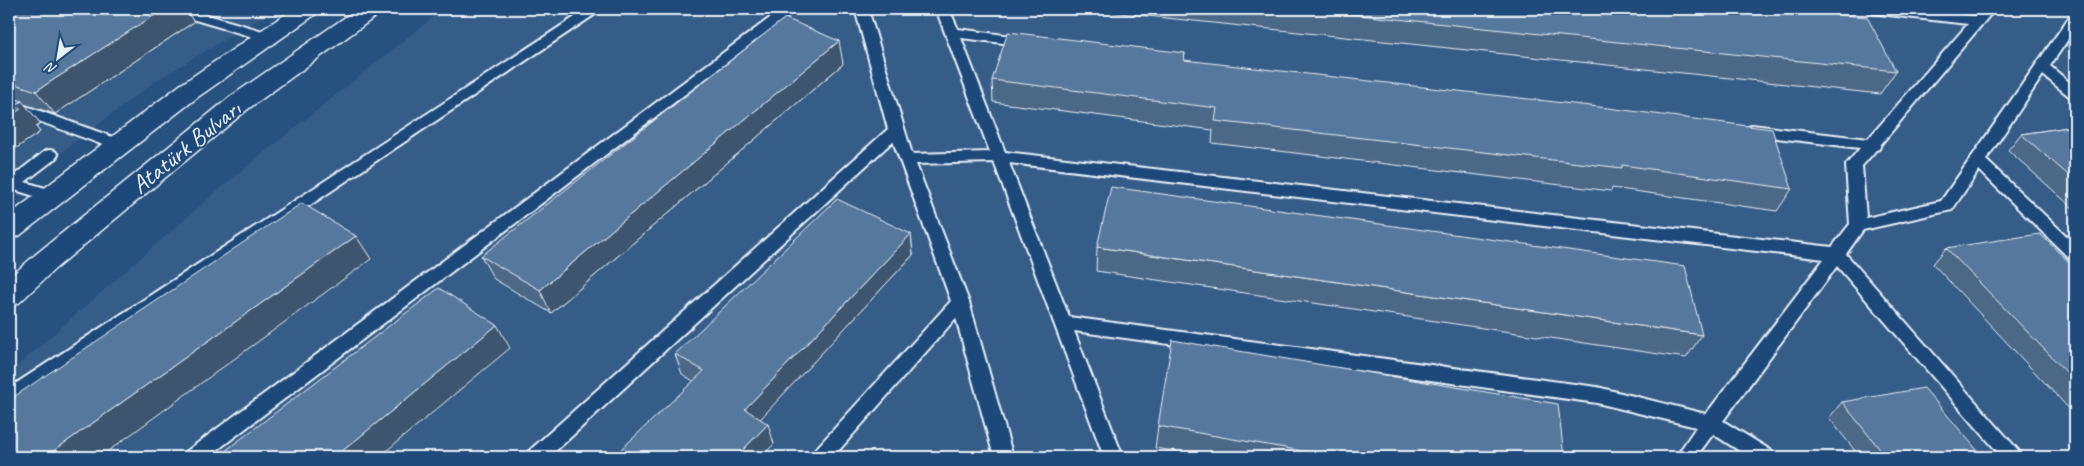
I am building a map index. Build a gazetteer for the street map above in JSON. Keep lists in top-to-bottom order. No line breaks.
{"streets":{"main road":["Atatürk Bulvarı"]},"north":"bottom left"}
